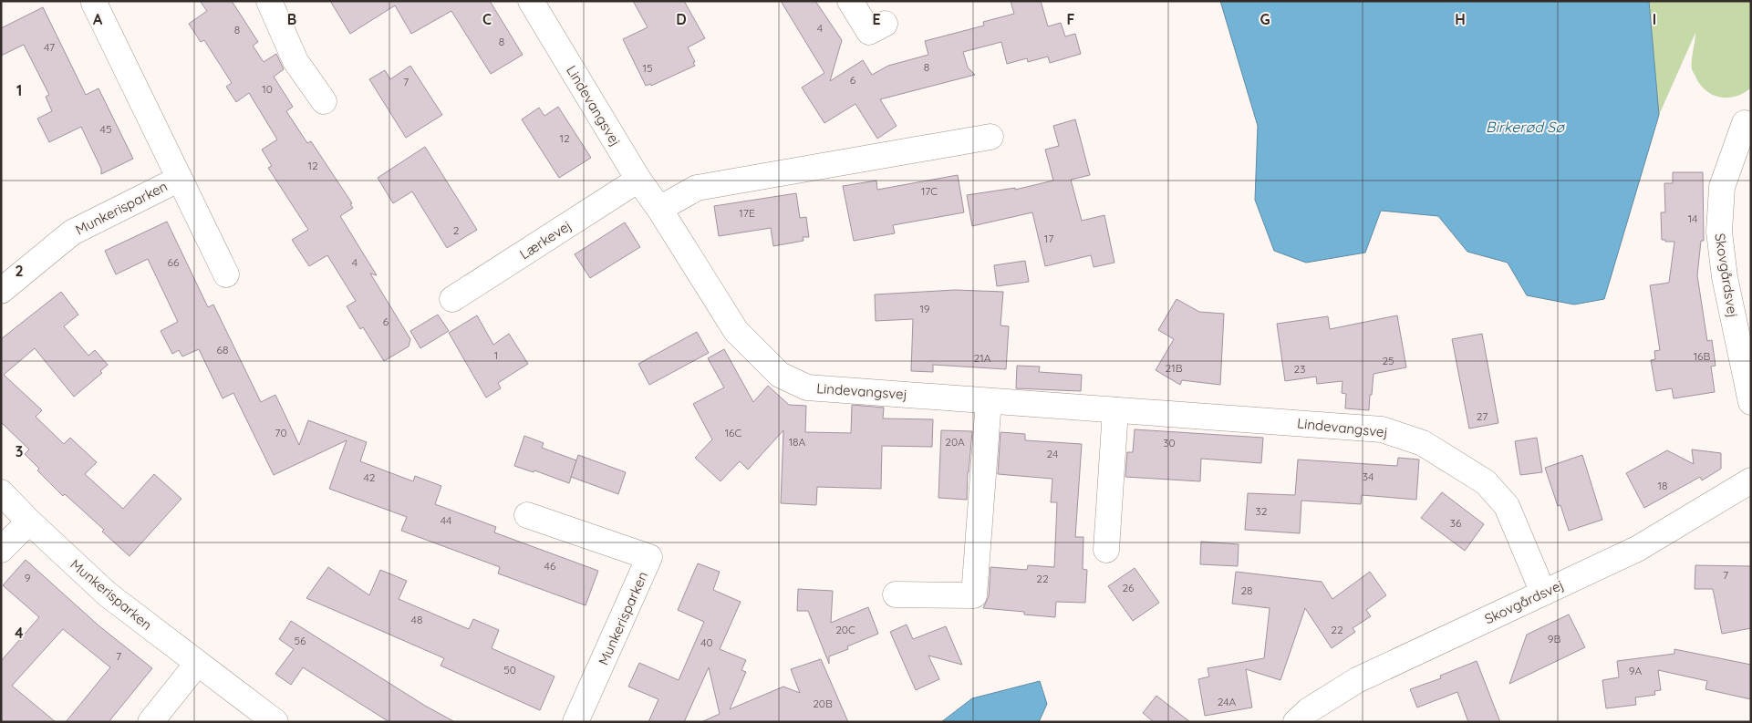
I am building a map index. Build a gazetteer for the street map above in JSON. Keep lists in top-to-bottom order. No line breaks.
{"streets":{"street":["Lindevangsvej","Munkerisparken","Lærkevej","Skovgårdsvej"]},"crossings":[["Lindevangsvej","Lærkevej"],["Lindevangsvej","Skovgårdsvej"]],"water":["Birkerød Sø"],"house_numbers":["4","8","8","47","8","15","6","7","10","45","12","12","17C","17E","14","2","17","66","4","19","6","68","1","16B","21A","25","21B","23","27","70","16C","18A","20A","30","24","34","42","18","32","44","36","46","7","9","22","26","28","48","20C","22","9B","56","40","7","50","9A","24A","20B"],"grid":{"columns":["A","B","C","D","E","F","G","H","I"],"rows":["1","2","3","4"]}}
